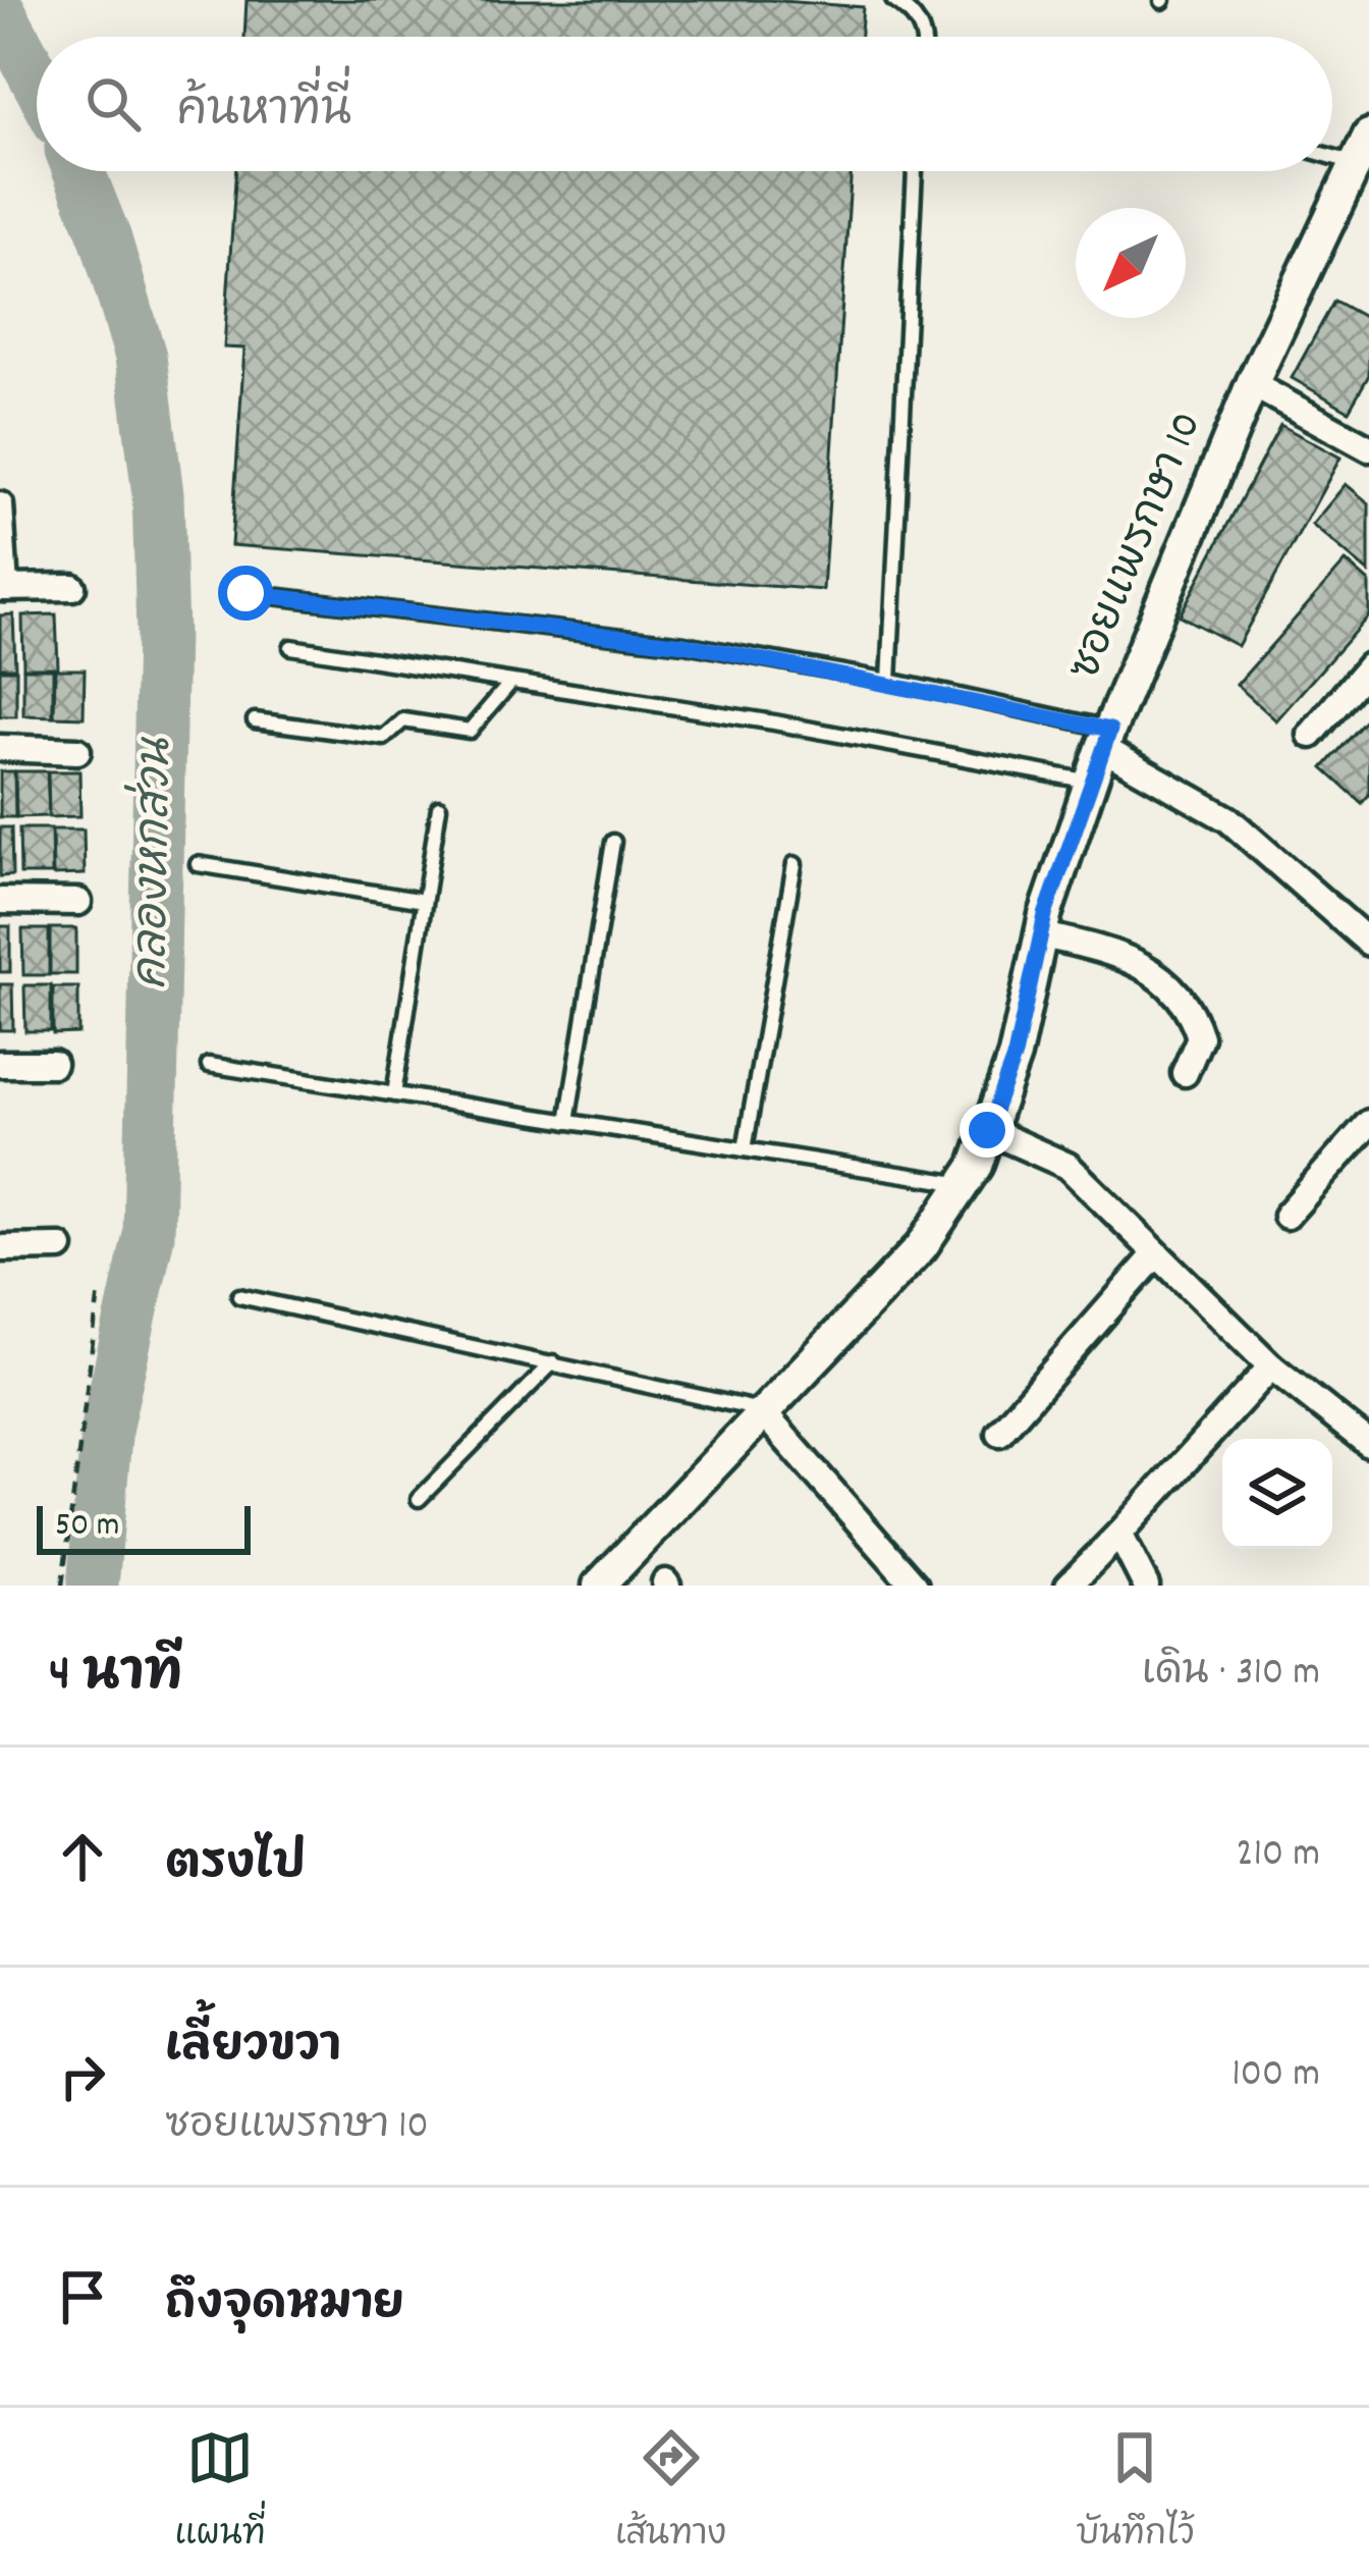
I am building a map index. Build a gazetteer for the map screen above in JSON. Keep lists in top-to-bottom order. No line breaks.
{"streets":{"street":["ซอยแพรกษา 10"]},"water":["คลองหกส่วน"],"scale_bar":"50 m","north":"bottom left","page":{"search":"ค้นหาที่นี่","scale":"50 m","heading":["4 นาที","เดิน · 310 m"],"list":[["ตรงไป","210 m"],["เลี้ยวขวา","ซอยแพรกษา 10","100 m"],"ถึงจุดหมาย"],"nav":["แผนที่","เส้นทาง","บันทึกไว้"]}}
